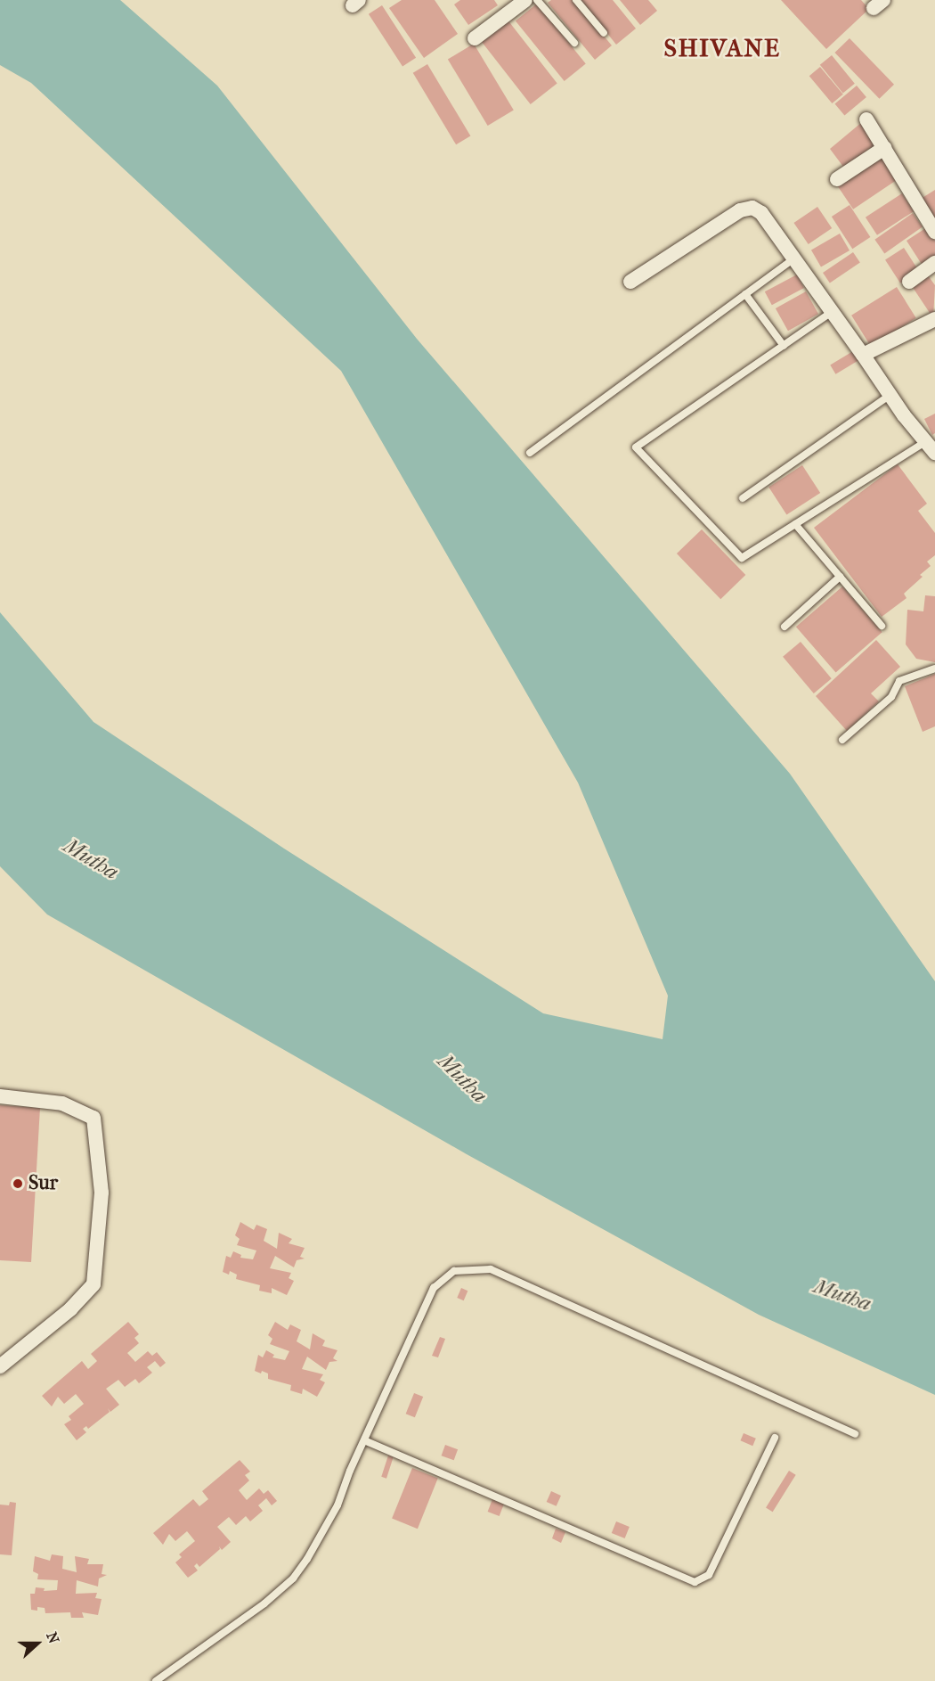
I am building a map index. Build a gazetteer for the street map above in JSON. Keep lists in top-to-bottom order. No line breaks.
{"districts":["SHIVANE"],"water":["Mutha"],"places":["Sur"],"north":"right"}
